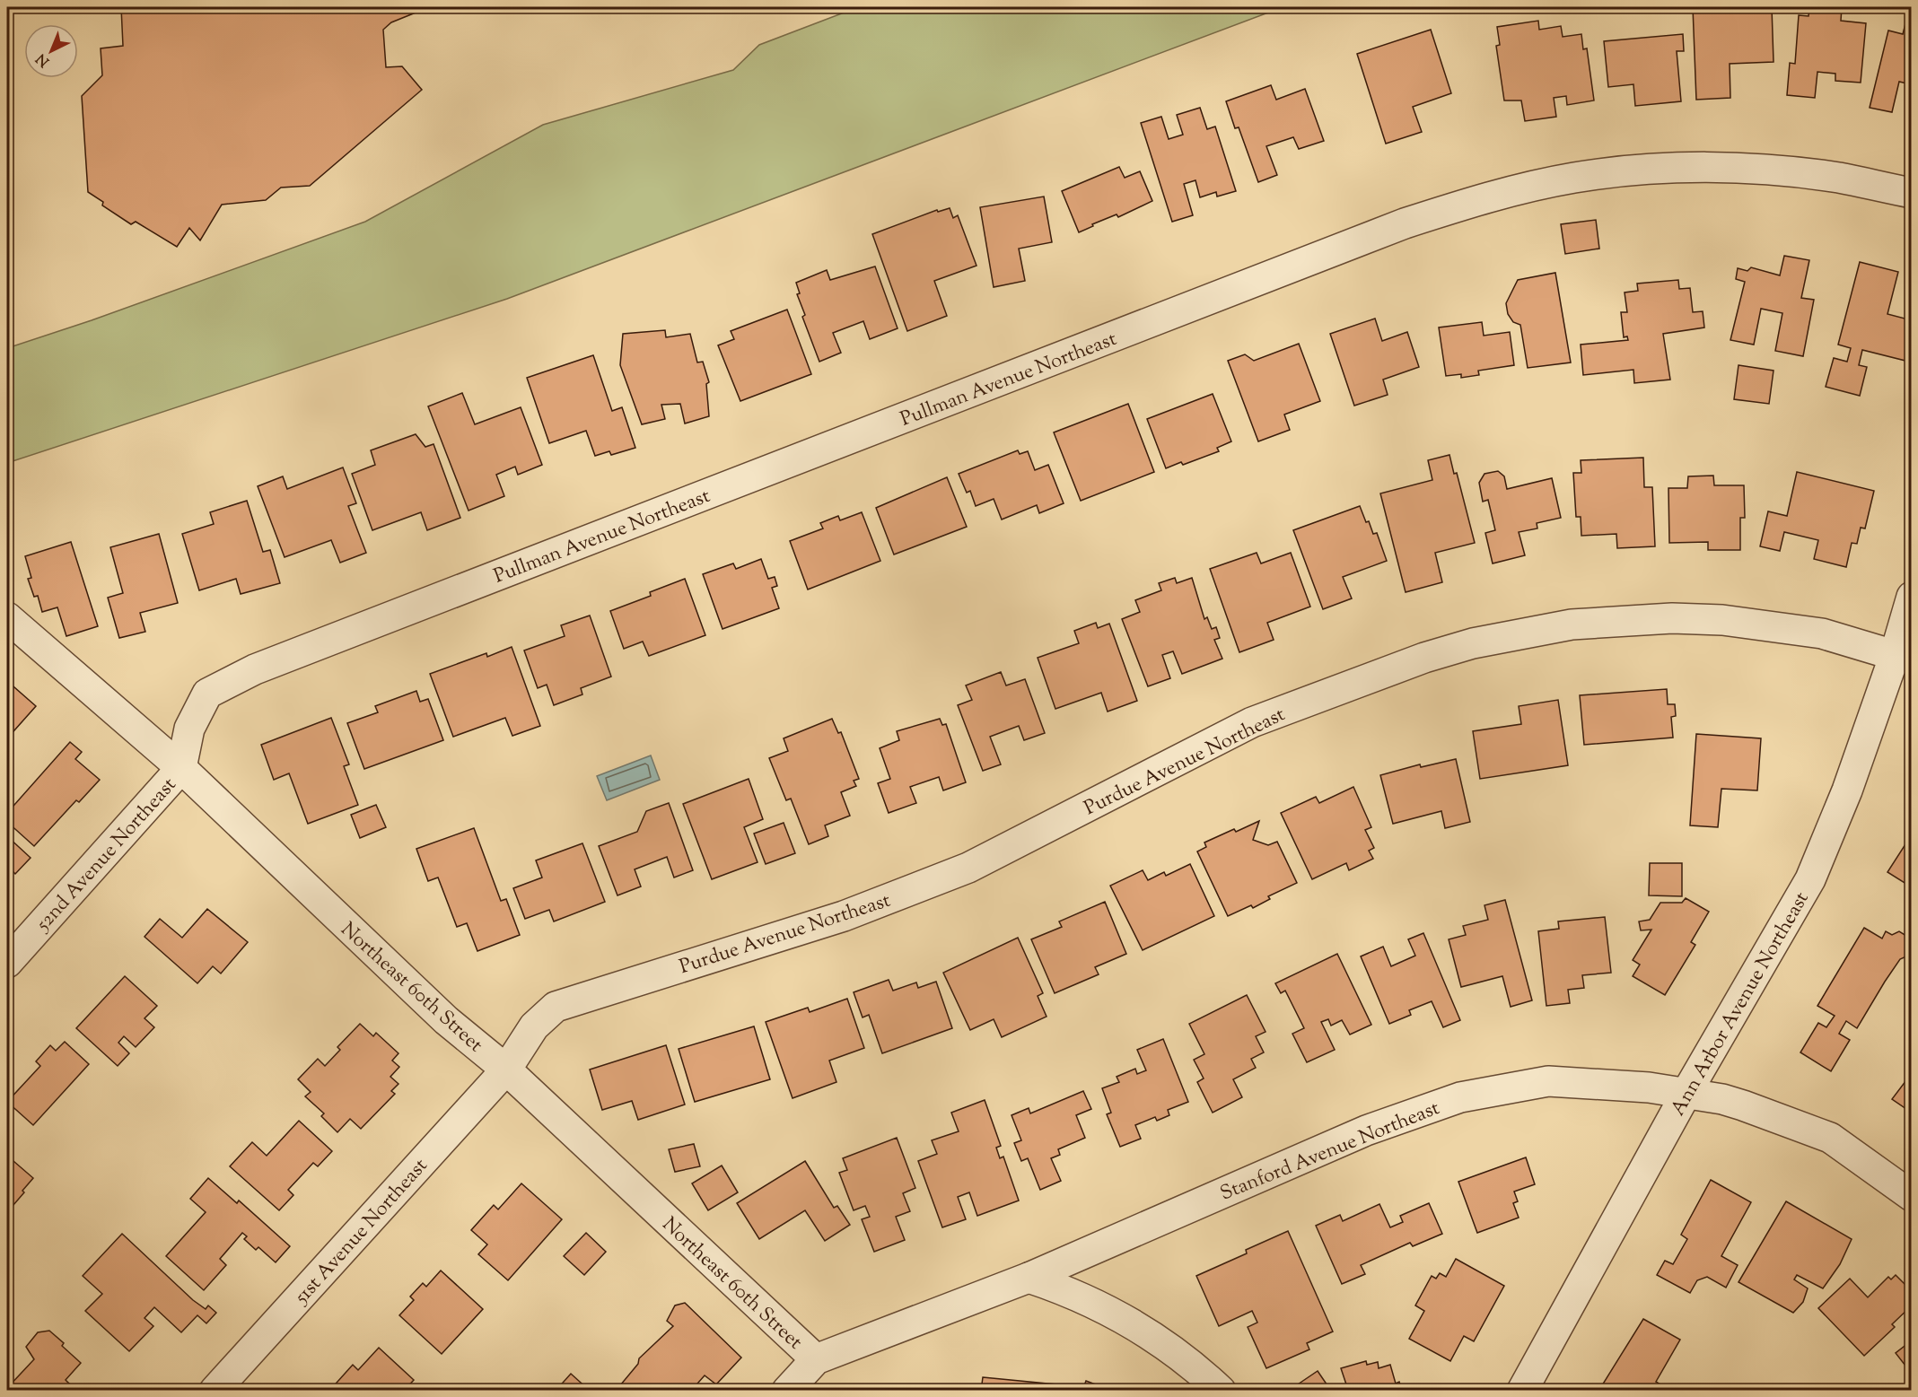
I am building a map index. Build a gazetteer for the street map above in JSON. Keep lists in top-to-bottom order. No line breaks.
{"streets":{"street":["Pullman Avenue Northeast","Purdue Avenue Northeast","52nd Avenue Northeast","Northeast 60th Street","Ann Arbor Avenue Northeast","Stanford Avenue Northeast","51st Avenue Northeast"]},"crossings":[["Pullman Avenue Northeast","52nd Avenue Northeast"],["Pullman Avenue Northeast","Northeast 60th Street"],["Purdue Avenue Northeast","Northeast 60th Street"],["Purdue Avenue Northeast","Ann Arbor Avenue Northeast"],["Purdue Avenue Northeast","51st Avenue Northeast"],["52nd Avenue Northeast","Northeast 60th Street"],["Northeast 60th Street","Stanford Avenue Northeast"],["Northeast 60th Street","51st Avenue Northeast"],["Ann Arbor Avenue Northeast","Stanford Avenue Northeast"]],"north":"bottom left"}
